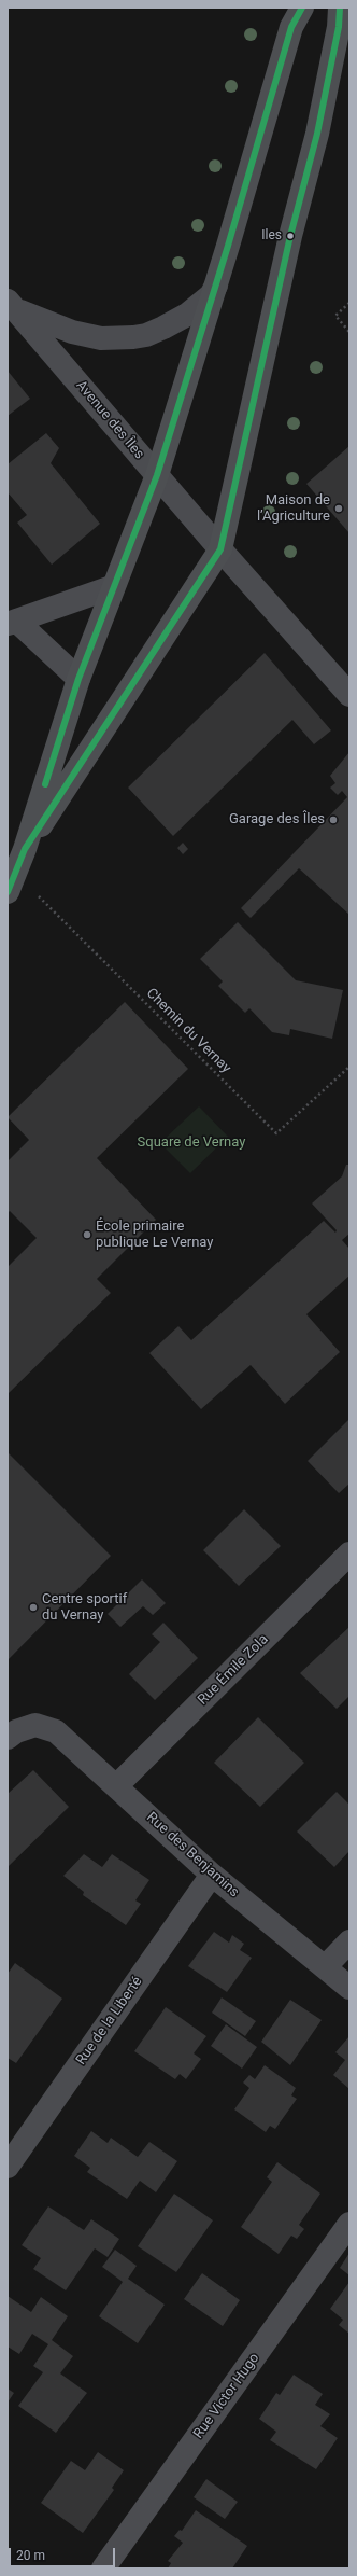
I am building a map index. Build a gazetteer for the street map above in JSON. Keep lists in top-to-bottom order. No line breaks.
{"streets":{"street":["Avenue des Îles","Rue Émile Zola","Rue des Benjamins","Rue de la Liberté","Rue Victor Hugo"],"path":["Chemin du Vernay"]},"crossings":[["Rue Émile Zola","Rue des Benjamins"],["Rue des Benjamins","Rue de la Liberté"]],"parks":["Square de Vernay"],"places":["Iles","Maison de l’Agriculture","Garage des Îles","École primaire publique Le Vernay","Centre sportif du Vernay"],"scale_bar":"20 m"}
